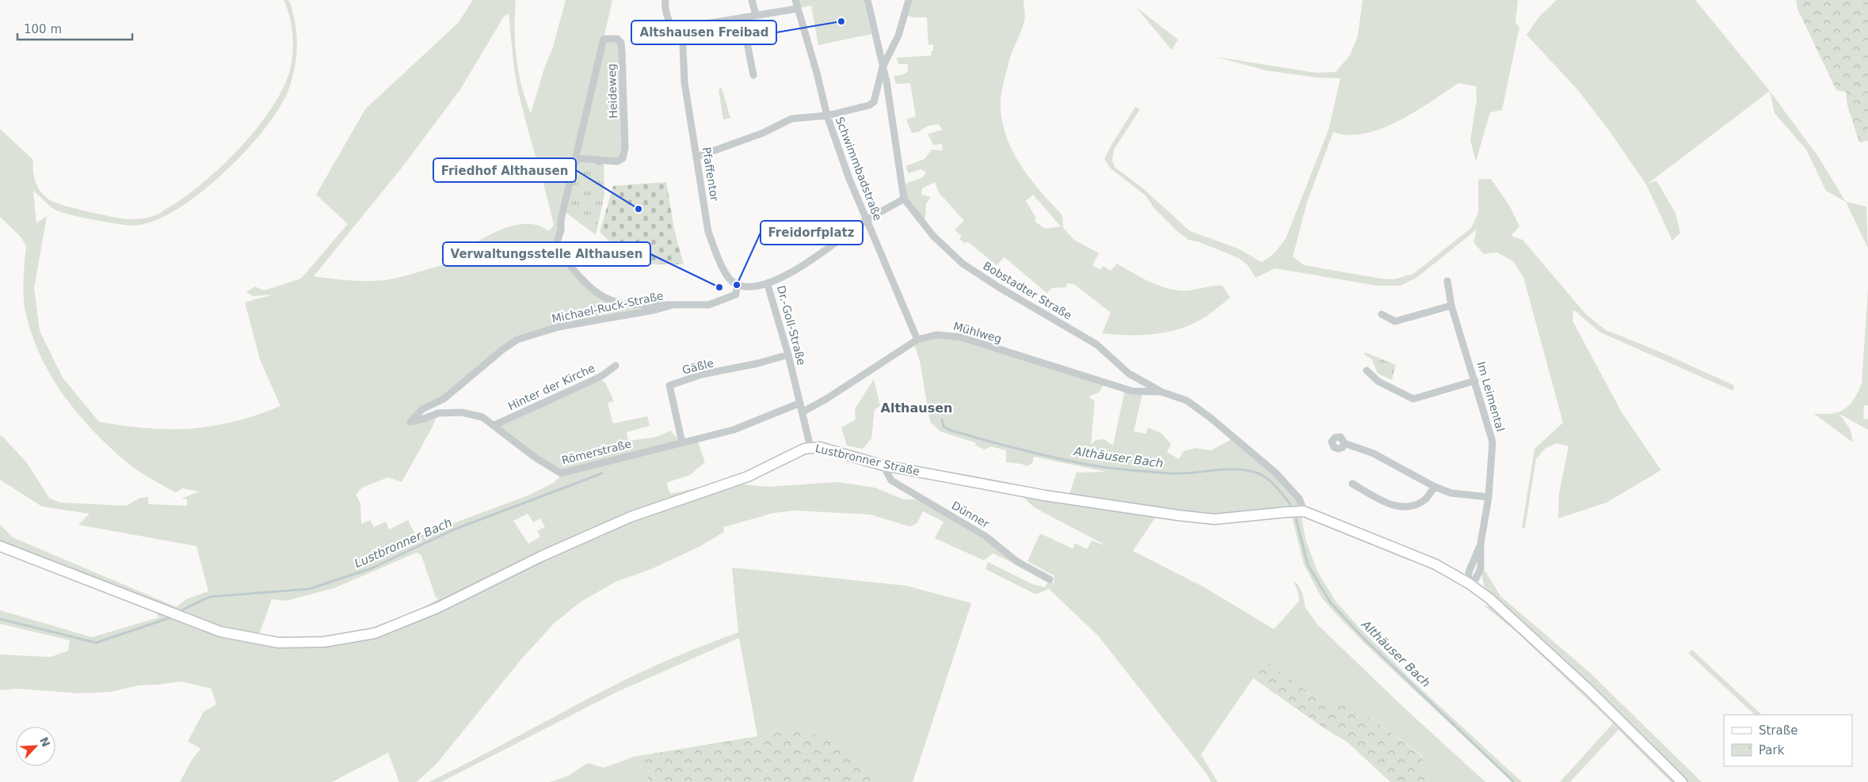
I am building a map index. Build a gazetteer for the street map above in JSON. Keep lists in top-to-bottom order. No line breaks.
{"streets":{"street":["Heideweg","Schwimmbadstraße","Pfaffentor","Bobstadter Straße","Michael-Ruck-Straße","Dr.-Goll-Straße","Mühlweg","Gäßle","Hinter der Kirche","Im Leimental","Römerstraße","Lustbronner Straße","Dünner"]},"crossings":[["Heideweg","Michael-Ruck-Straße"],["Schwimmbadstraße","Dr.-Goll-Straße"],["Schwimmbadstraße","Mühlweg"],["Pfaffentor","Michael-Ruck-Straße"],["Bobstadter Straße","Dr.-Goll-Straße"],["Bobstadter Straße","Mühlweg"],["Bobstadter Straße","Lustbronner Straße"],["Michael-Ruck-Straße","Römerstraße"],["Dr.-Goll-Straße","Mühlweg"],["Dr.-Goll-Straße","Gäßle"],["Dr.-Goll-Straße","Römerstraße"],["Dr.-Goll-Straße","Lustbronner Straße"],["Gäßle","Römerstraße"],["Hinter der Kirche","Römerstraße"],["Lustbronner Straße","Dünner"]],"districts":["Althausen"],"water":["Althäuser Bach","Lustbronner Bach"],"places":["Altshausen Freibad","Friedhof Althausen","Freidorfplatz","Verwaltungsstelle Althausen"],"legend":["Straße","Park"],"scale_bar":"100 m","north":"top right"}
